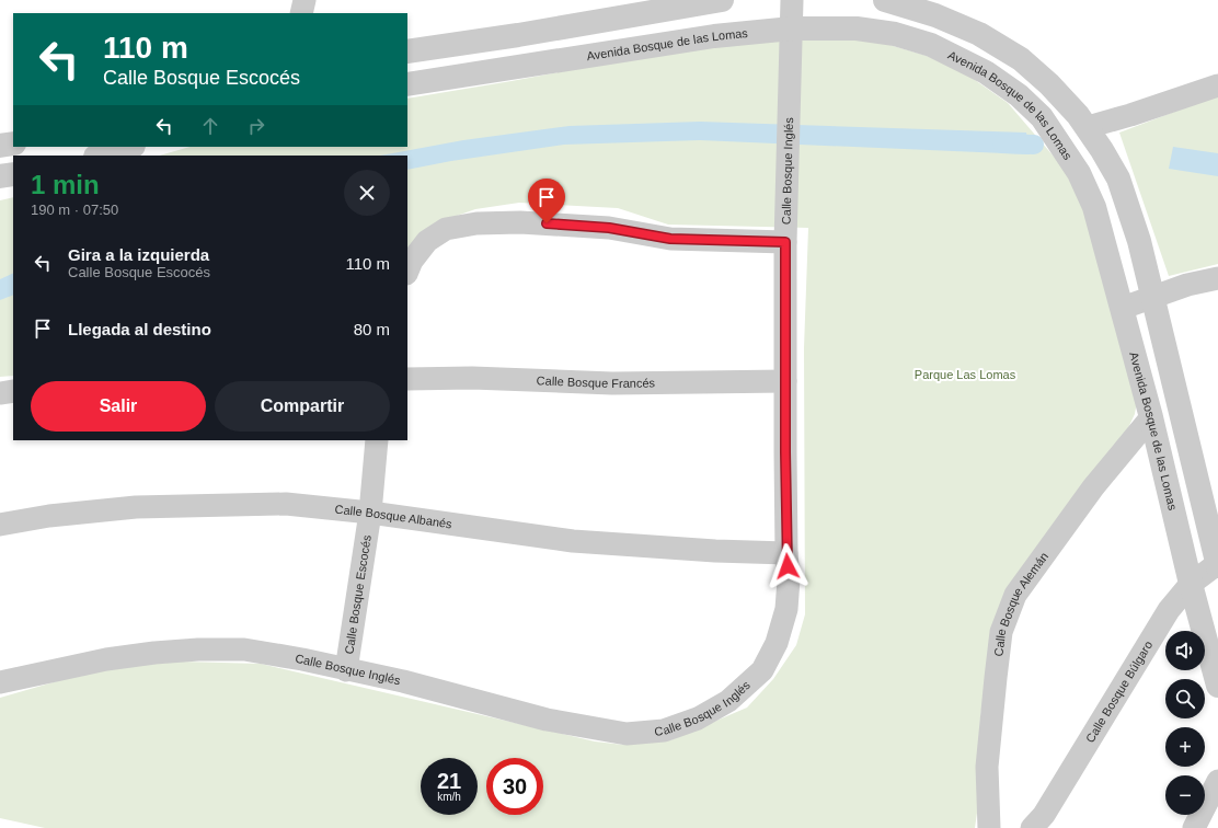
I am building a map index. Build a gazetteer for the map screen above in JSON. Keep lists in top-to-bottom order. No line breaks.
{"streets":{"street":["Avenida Bosque de las Lomas","Calle Bosque Inglés","Calle Bosque Francés","Calle Bosque Albanés","Calle Bosque Escocés","Calle Bosque Alemán","Calle Bosque Búlgaro"]},"crossings":[["Avenida Bosque de las Lomas","Calle Bosque Inglés"],["Avenida Bosque de las Lomas","Calle Bosque Alemán"],["Avenida Bosque de las Lomas","Calle Bosque Búlgaro"],["Calle Bosque Inglés","Calle Bosque Francés"],["Calle Bosque Inglés","Calle Bosque Albanés"],["Calle Bosque Inglés","Calle Bosque Escocés"],["Calle Bosque Albanés","Calle Bosque Escocés"]],"parks":["Parque Las Lomas"],"page":{"turn":["110 m","Calle Bosque Escocés"],"heading":["1 min","190 m · 07:50"],"list":[{"name":"Gira a la izquierda","note":"Calle Bosque Escocés","value":"110 m"},{"name":"Llegada al destino","value":"80 m"}],"buttons":["Salir","Compartir"],"map_buttons":["+","−"],"speed":"21 km/h","limit":"30"}}
